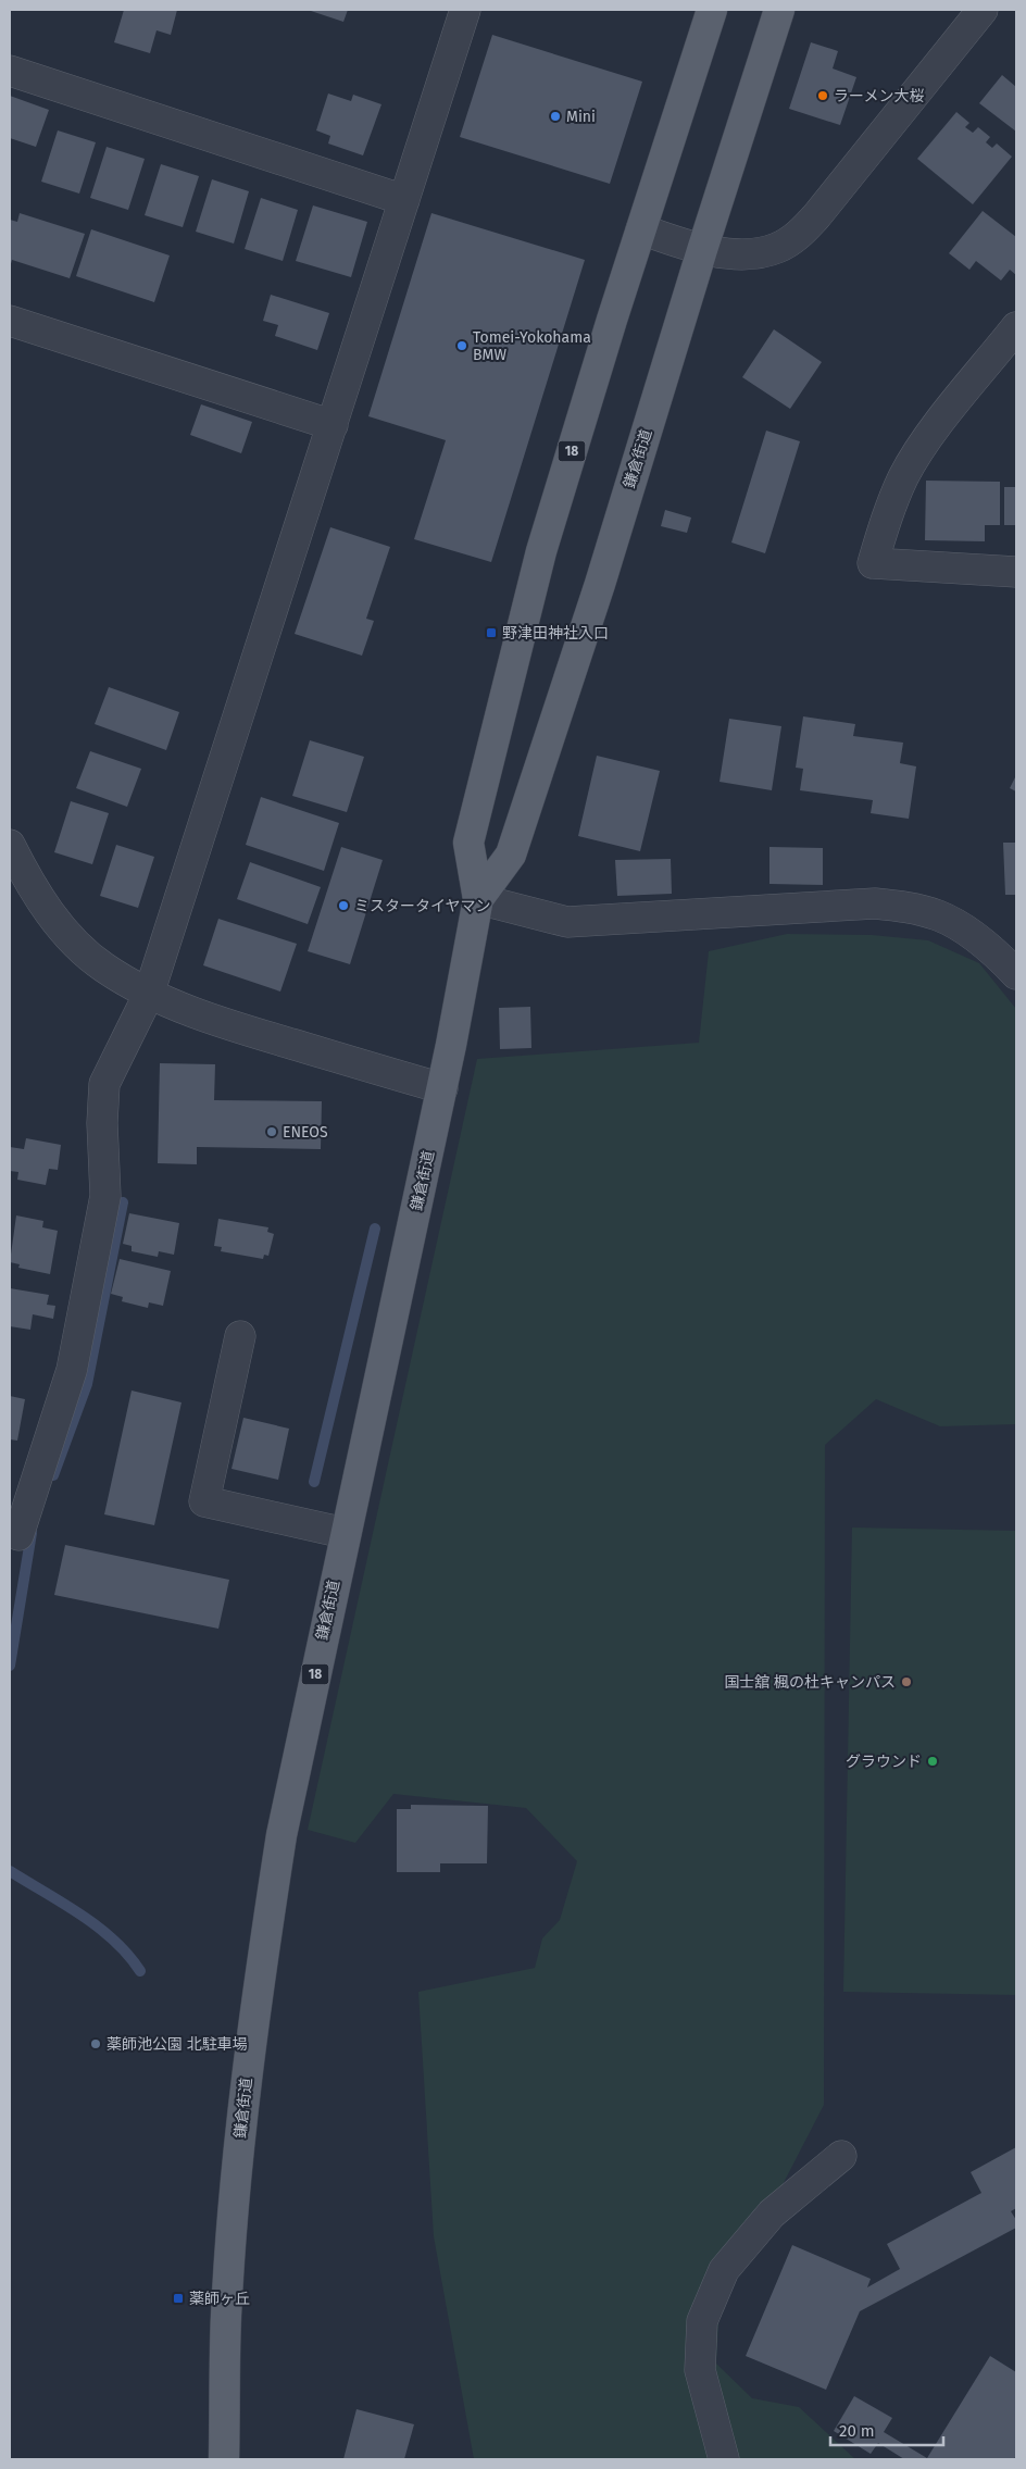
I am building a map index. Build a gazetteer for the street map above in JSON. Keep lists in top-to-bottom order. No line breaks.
{"streets":{"main road":["18","鎌倉街道"]},"places":{"other":["ラーメン大桜","Mini","Tomei-Yokohama BMW","ミスタータイヤマン","ENEOS","国士舘 楓の杜キャンパス","グラウンド","薬師池公園 北駐車場"],"transit":["野津田神社入口","薬師ヶ丘"]},"scale_bar":"20 m"}
